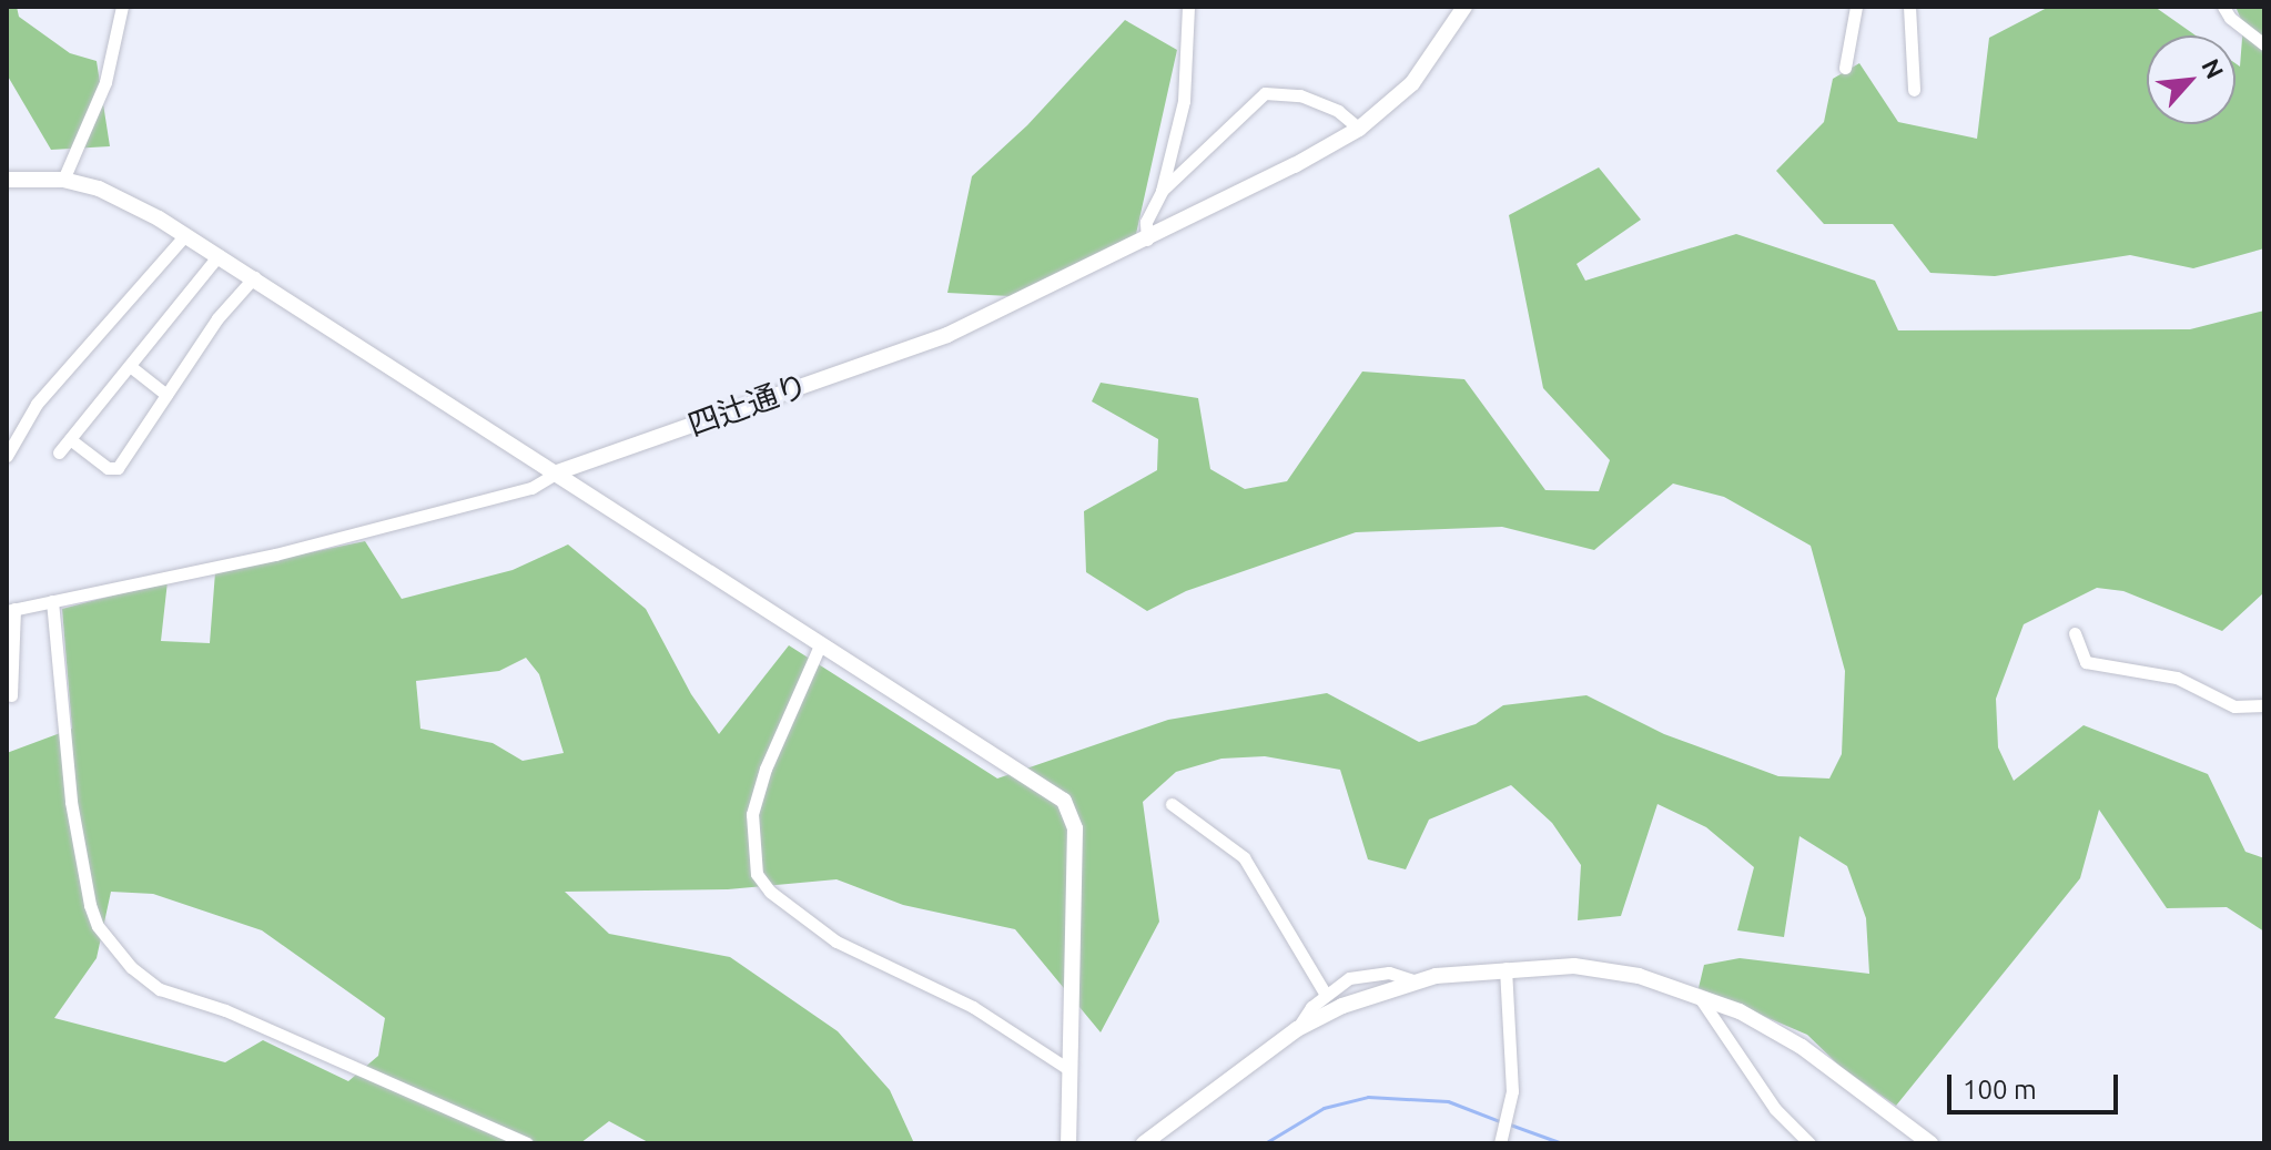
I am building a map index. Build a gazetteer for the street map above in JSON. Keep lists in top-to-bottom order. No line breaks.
{"streets":{"street":["四辻通り"]},"scale_bar":"100 m","north":"top right"}
